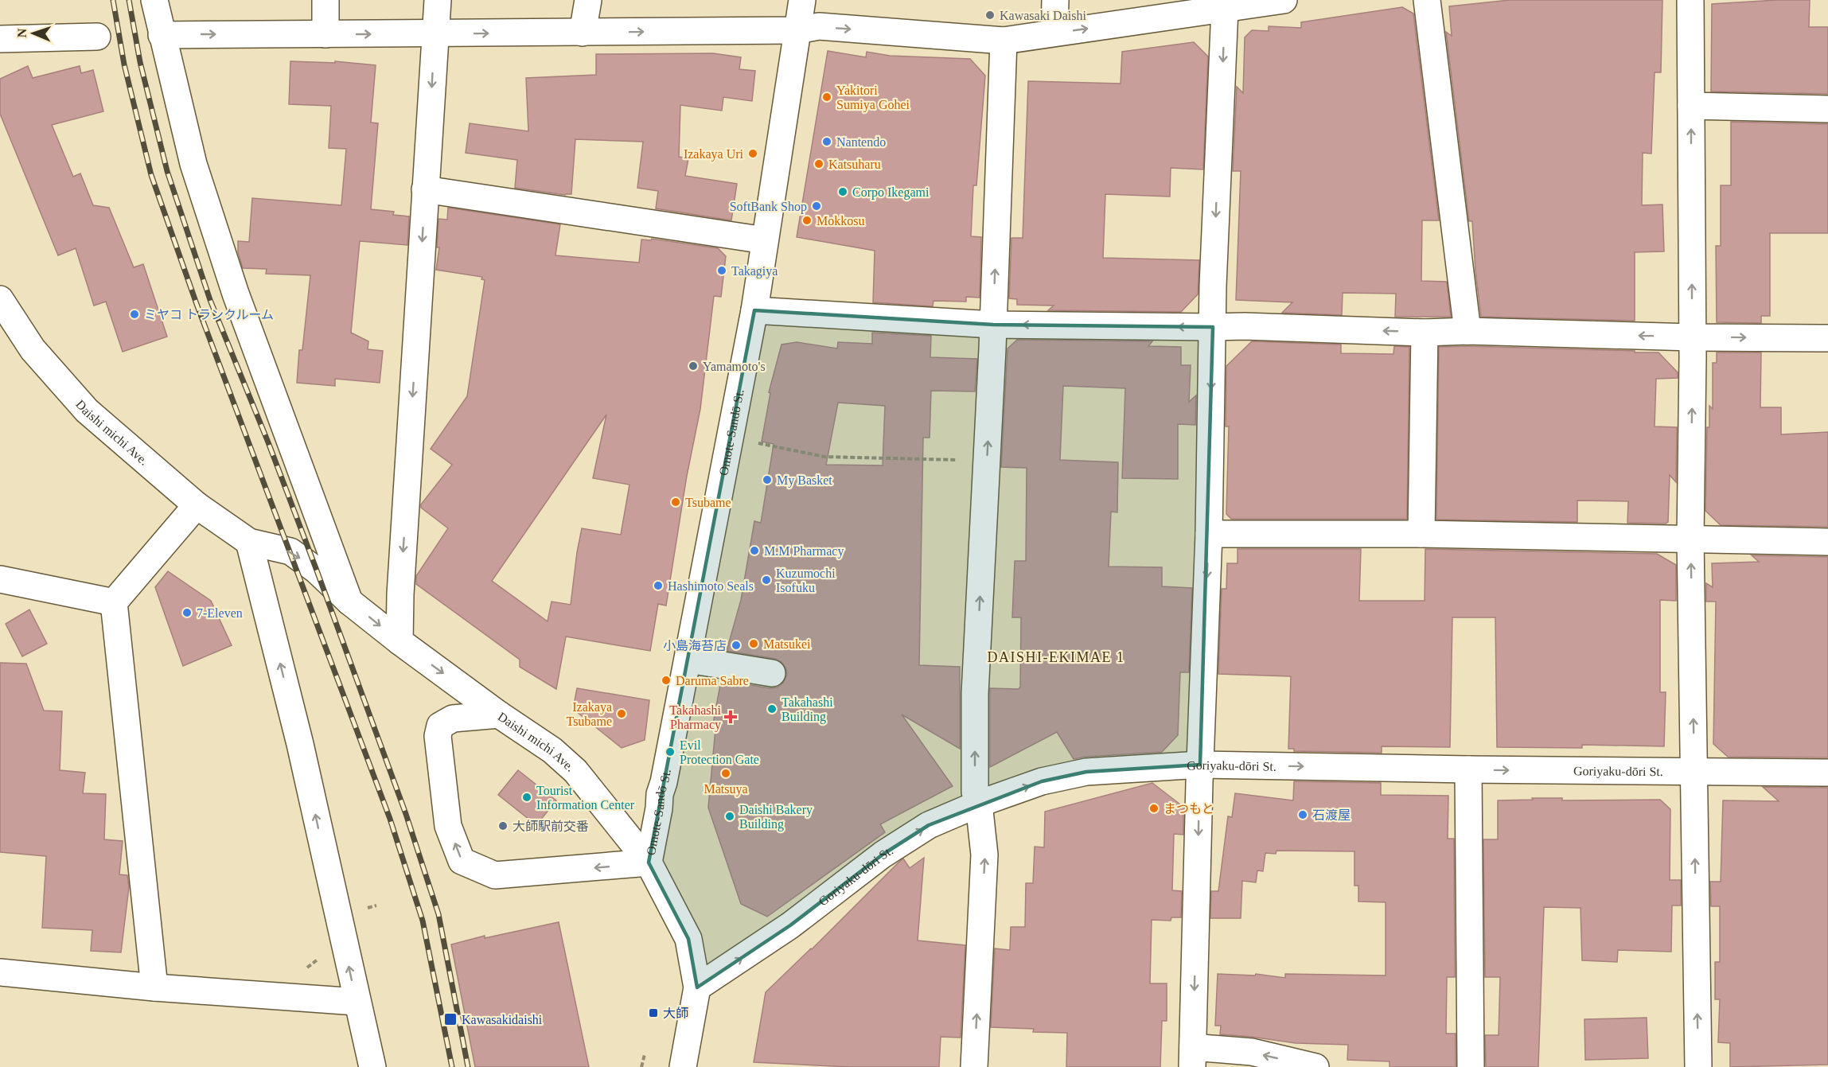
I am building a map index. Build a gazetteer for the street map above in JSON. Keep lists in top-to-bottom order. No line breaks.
{"streets":{"main road":["Daishi michi Ave.","Omote-Sandō St.","Goriyaku-dōri St."]},"crossings":[["Daishi michi Ave.","Omote-Sandō St."],["Daishi michi Ave.","Goriyaku-dōri St."]],"districts":["DAISHI-EKIMAE 1"],"places":{"other":["Kawasaki Daishi","Yakitori Sumiya Gohei","Nantendo","Izakaya Uri","Katsuharu","Corpo Ikegami","SoftBank Shop","Mokkosu","Takagiya","ミヤコ トランクルーム","Yamamoto's","My Basket","Tsubame","M.M Pharmacy","Kuzumochi Isofuku","Hashimoto Seals","7-Eleven","Matsukei","小島海苔店","Daruma Sabre","Takahashi Building","Izakaya Tsubame","Evil Protection Gate","Matsuya","Tourist Information Center","まつもと","石渡屋","Daishi Bakery Building","大師駅前交番"],"health":["Takahashi Pharmacy"],"transit":["大師","Kawasakidaishi"]},"north":"left"}
